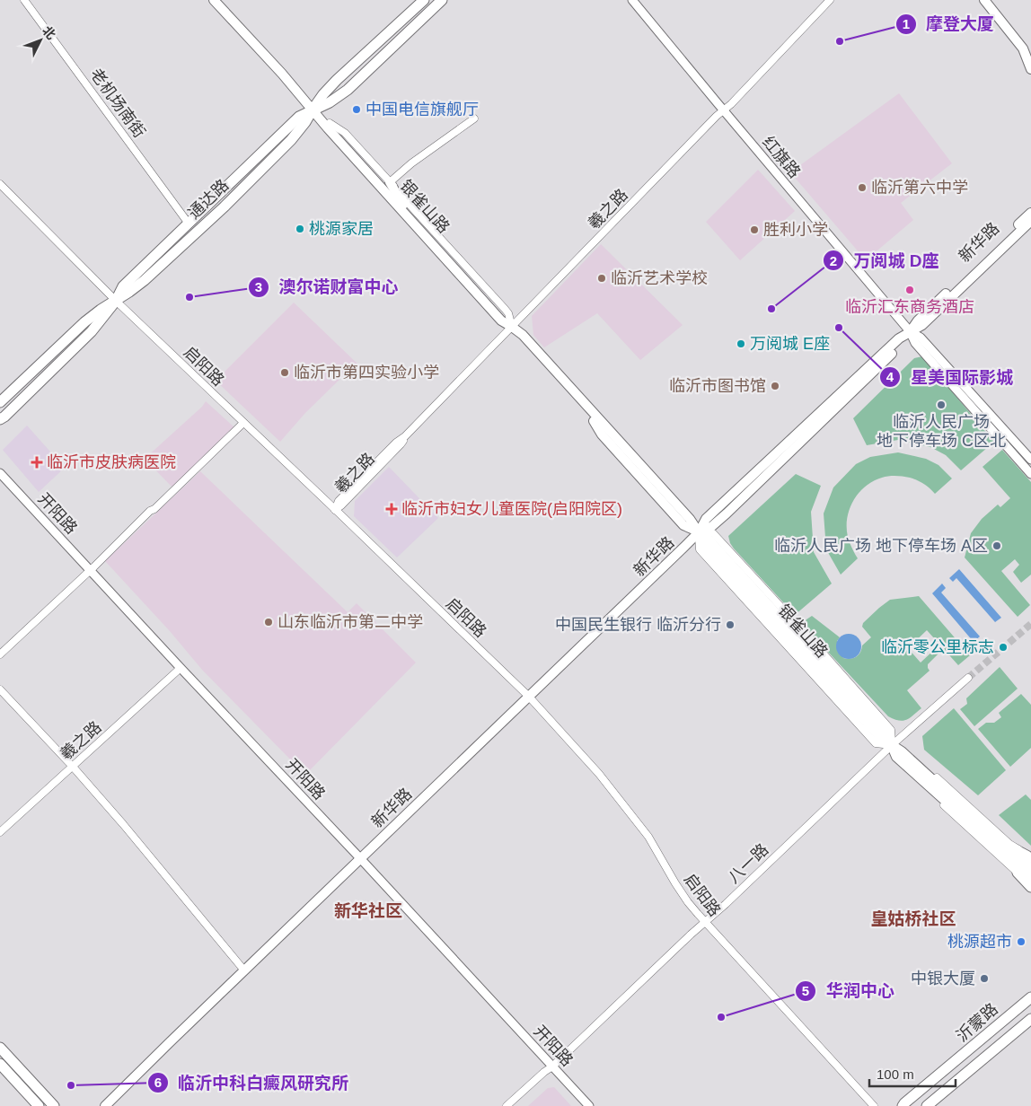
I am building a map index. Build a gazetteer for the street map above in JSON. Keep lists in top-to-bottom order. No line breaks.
{"streets":{"main road":["通达路","银雀山路","新华路","沂蒙路"],"street":["老机场南街","红旗路","羲之路","启阳路","开阳路","八一路"]},"crossings":[["老机场南街","通达路"],["红旗路","羲之路"],["红旗路","新华路"],["通达路","银雀山路"],["通达路","启阳路"],["银雀山路","羲之路"],["银雀山路","新华路"],["银雀山路","八一路"],["羲之路","启阳路"],["羲之路","开阳路"],["新华路","启阳路"],["新华路","开阳路"],["启阳路","八一路"],["开阳路","八一路"]],"districts":["新华社区","皇姑桥社区"],"places":{"other":["摩登大厦","中国电信旗舰厅","临沂第六中学","桃源家居","胜利小学","临沂艺术学校","临沂汇东商务酒店","澳尔诺财富中心","万阅城 D座","星美国际影城","万阅城 E座","临沂市第四实验小学","临沂市图书馆","临沂人民广场 地下停车场 C区北","临沂人民广场 地下停车场 A区","山东临沂市第二中学","中国民生银行 临沂分行","临沂零公里标志","桃源超市","中银大厦","华润中心","临沂中科白癜风研究所"],"health":["临沂市皮肤病医院","临沂市妇女儿童医院(启阳院区)"]},"scale_bar":"100 m","north":"top right"}
